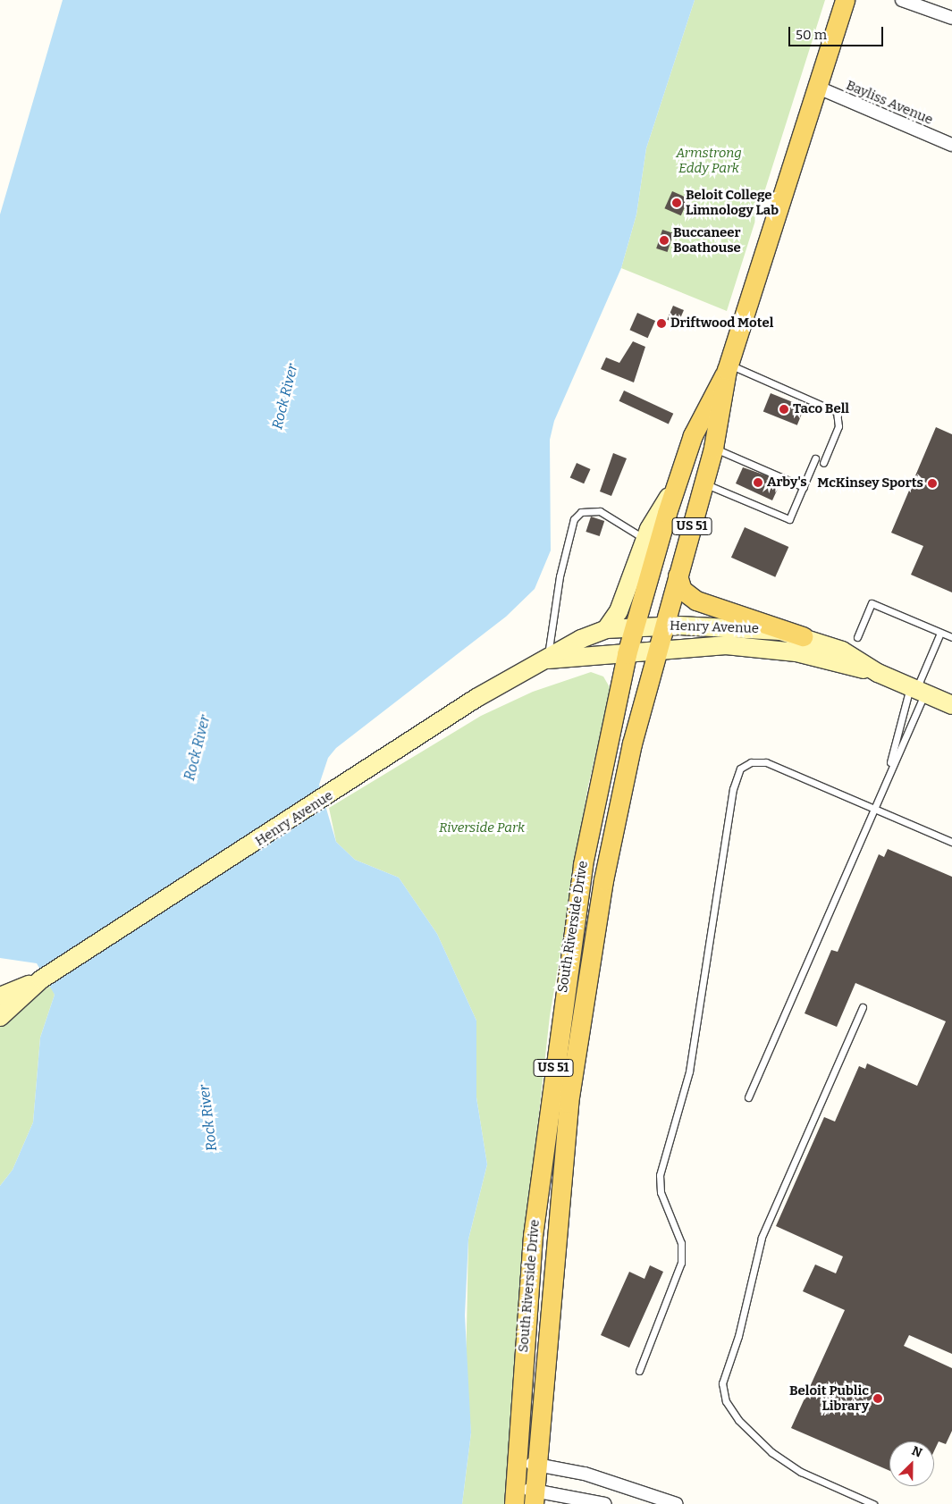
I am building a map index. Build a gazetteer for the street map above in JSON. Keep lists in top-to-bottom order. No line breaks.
{"streets":{"main road":["US 51","South Riverside Drive"],"street":["Bayliss Avenue","Henry Avenue"]},"crossings":[["Bayliss Avenue","South Riverside Drive"],["Henry Avenue","South Riverside Drive"]],"water":["Rock River"],"parks":["Armstrong Eddy Park","Riverside Park"],"places":["Beloit College Limnology Lab","Buccaneer Boathouse","Driftwood Motel","Taco Bell","Arby's","McKinsey Sports","Beloit Public Library"],"scale_bar":"50 m","north":"top right"}
